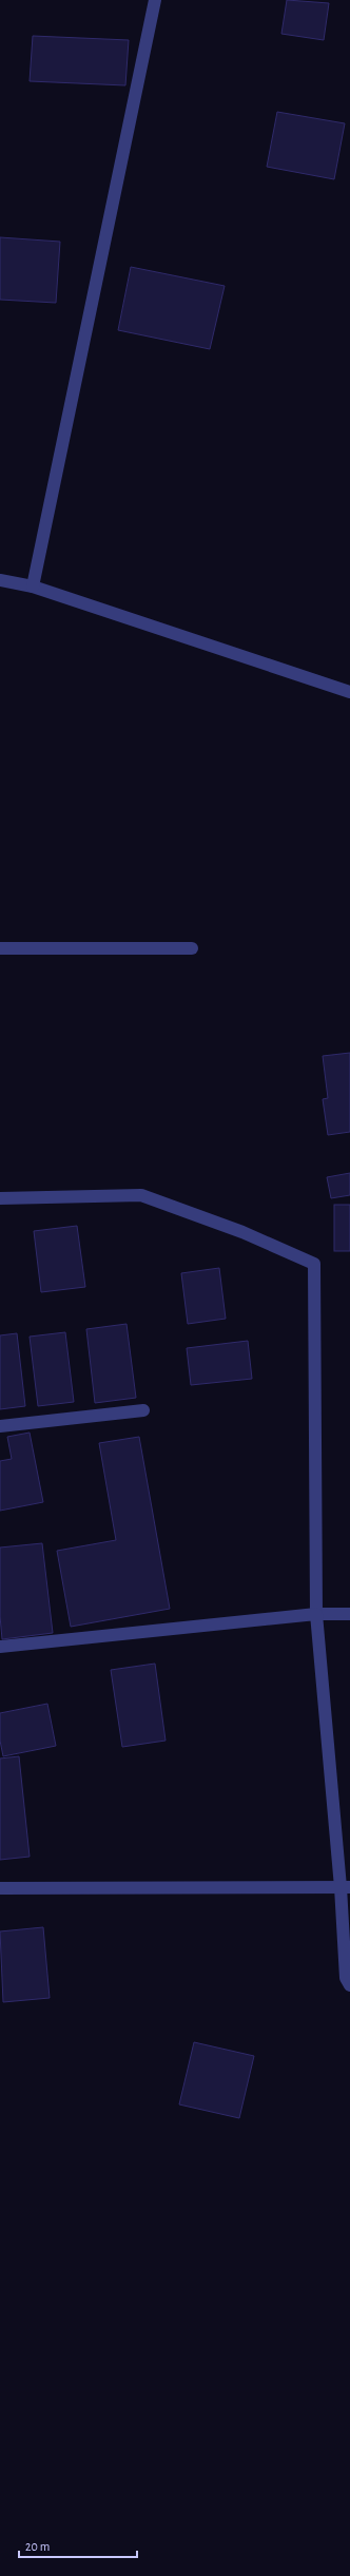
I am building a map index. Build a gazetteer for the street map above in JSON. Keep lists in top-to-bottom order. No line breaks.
{"scale_bar":"20 m"}
